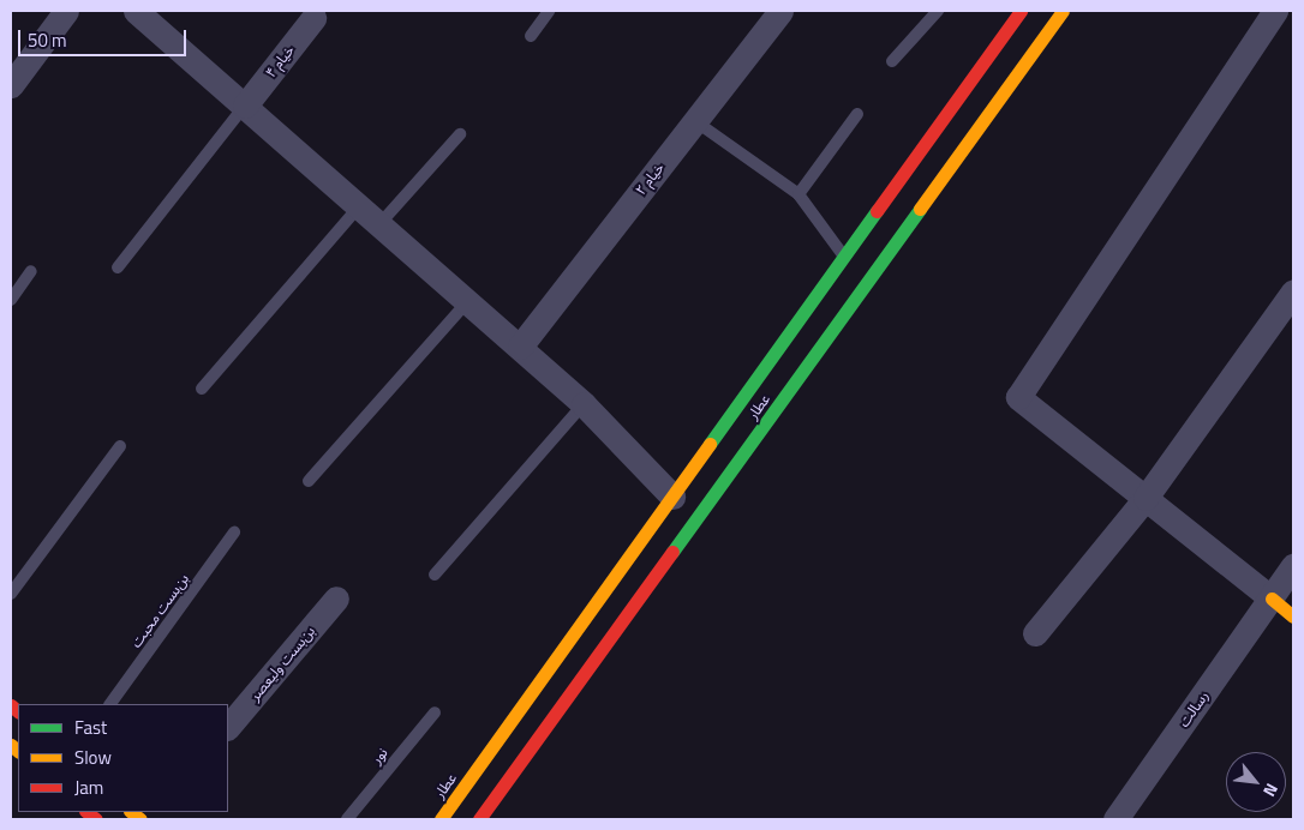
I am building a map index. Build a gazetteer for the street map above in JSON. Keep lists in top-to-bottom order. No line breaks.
{"streets":{"street":["خیام ۴","خیام ۲","عطار","بن‌بست ولیعصر","رسالت"],"lane":["بن‌بست محبت","نور"]},"legend":["Fast","Slow","Jam"],"scale_bar":"50 m","north":"bottom right"}
